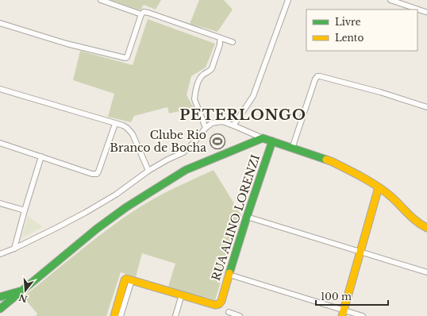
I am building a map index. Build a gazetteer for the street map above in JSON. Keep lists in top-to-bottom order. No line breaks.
{"streets":{"main road":["RUA ALINO LORENZI"]},"districts":["PETERLONGO"],"places":{"sports":["Clube Rio Branco de Bocha"]},"legend":["Livre","Lento"],"scale_bar":"100 m","north":"bottom"}
